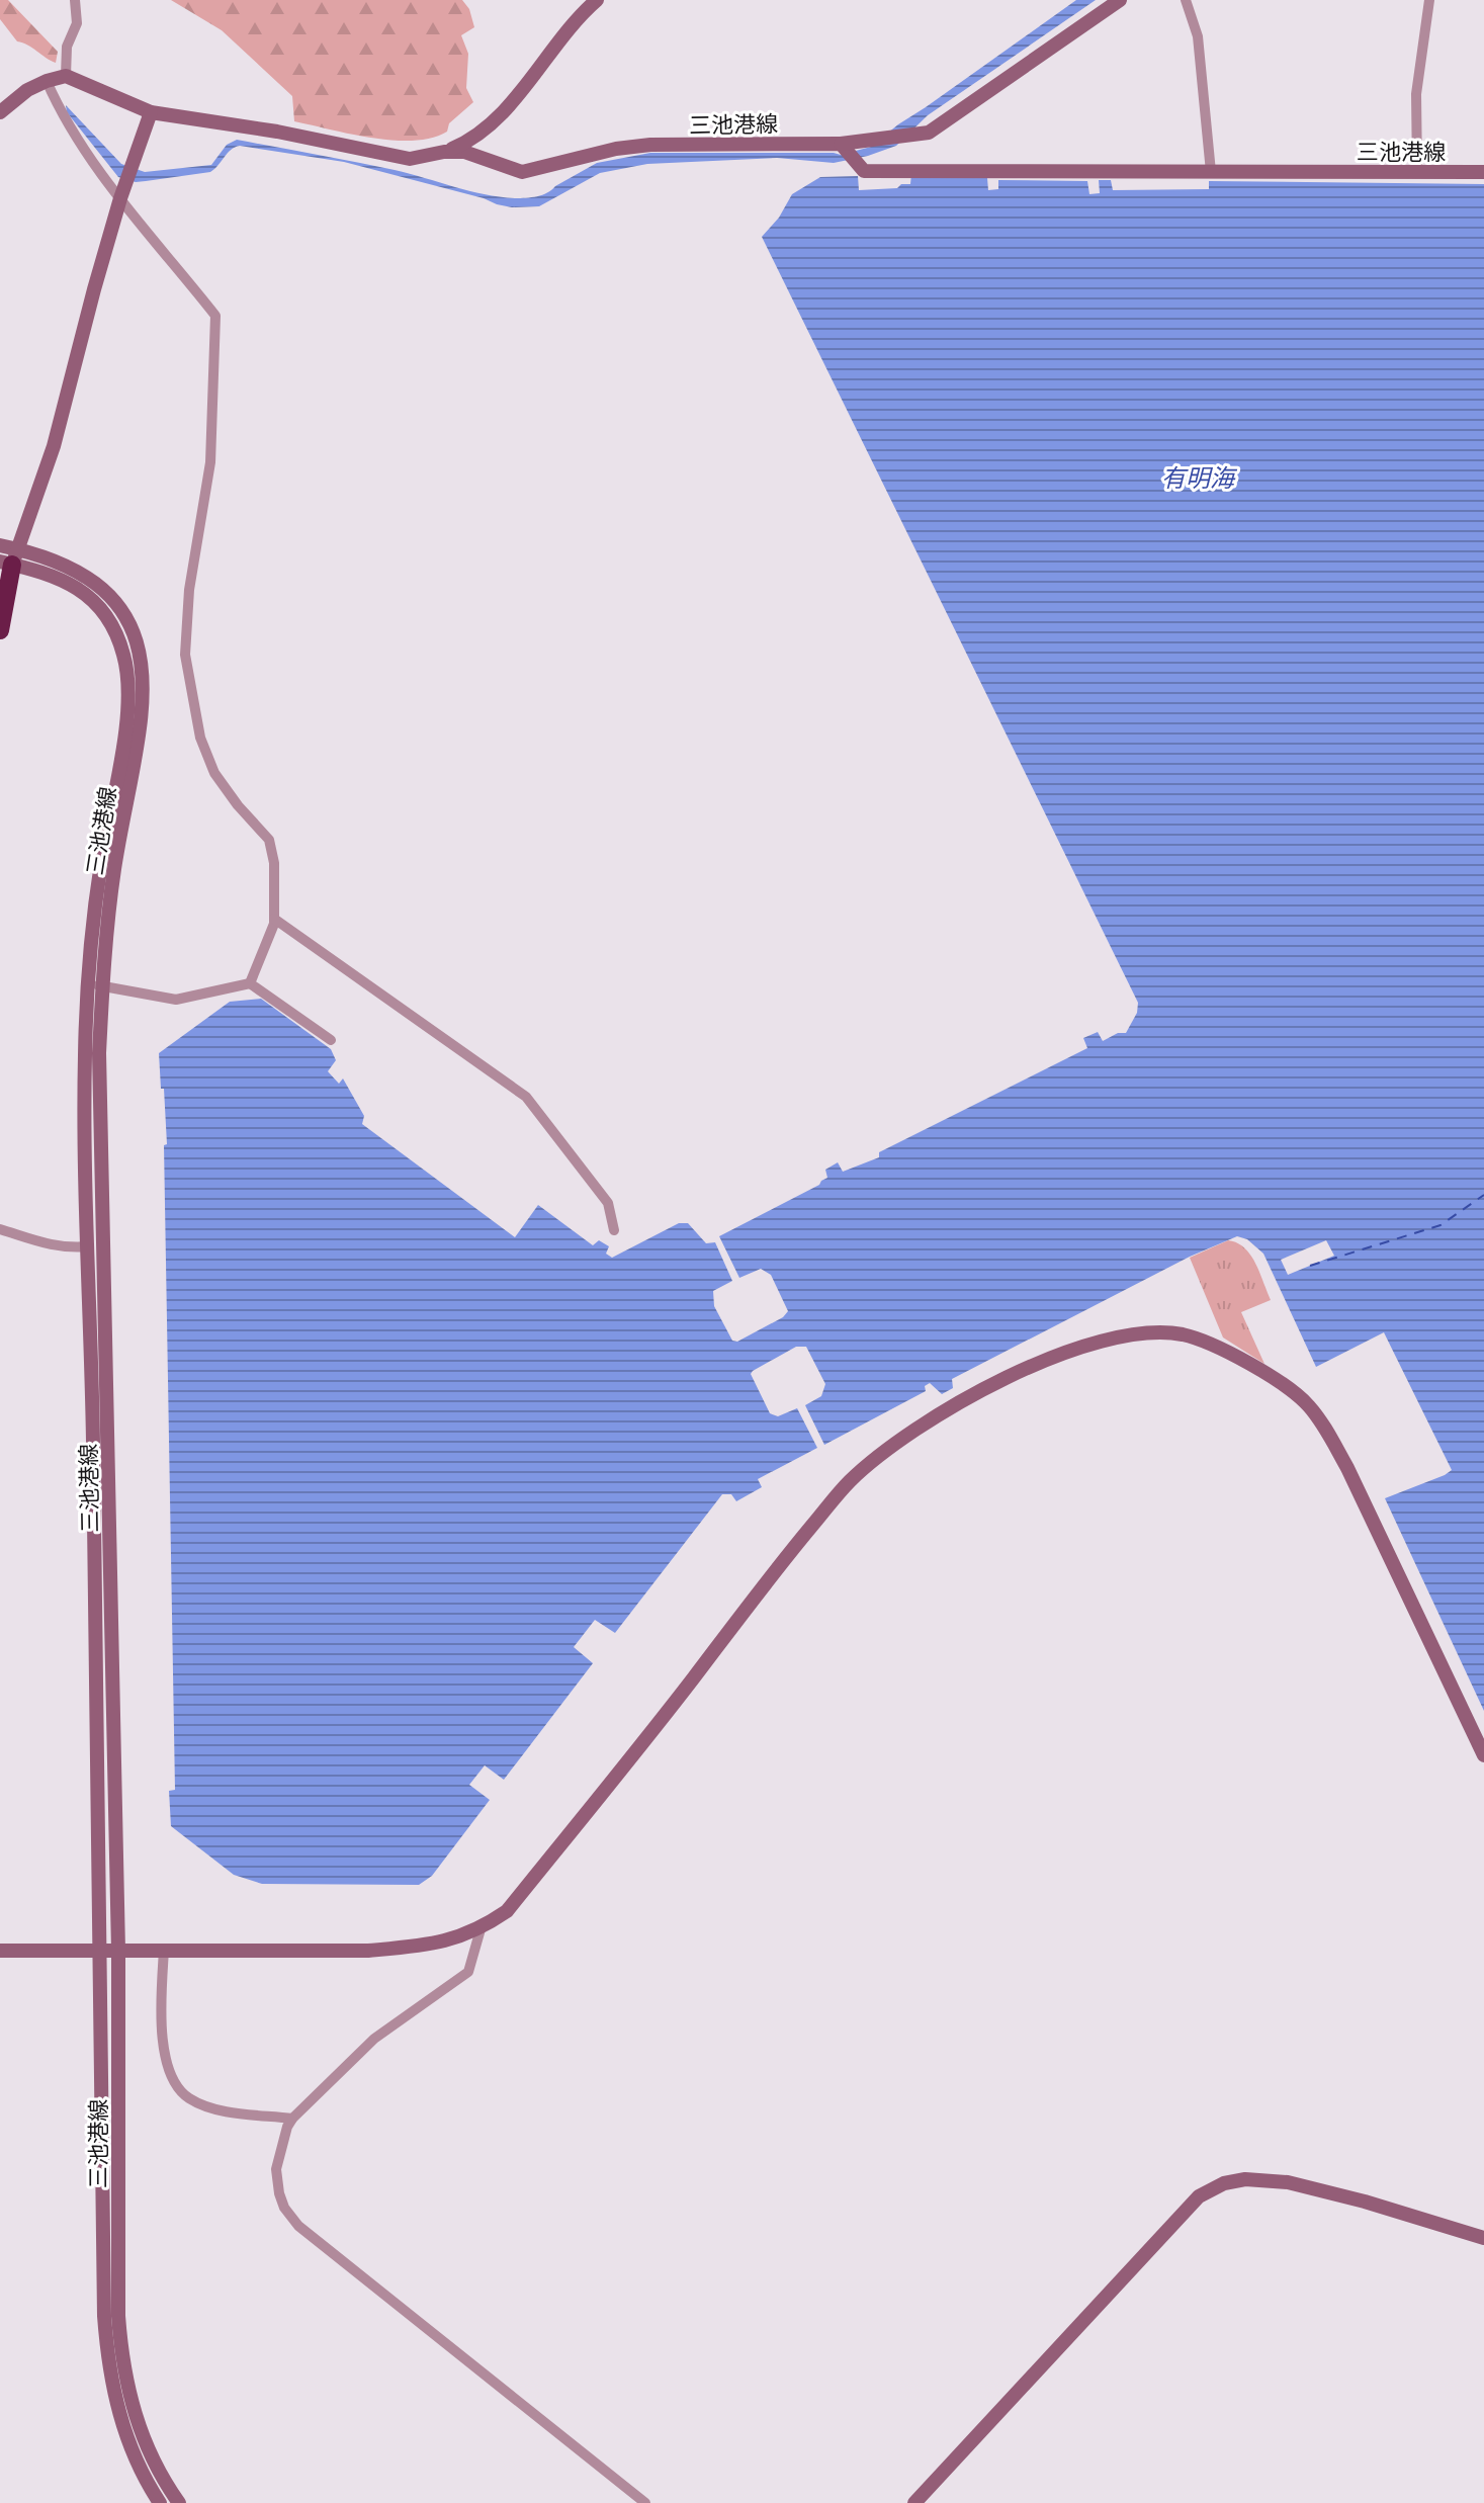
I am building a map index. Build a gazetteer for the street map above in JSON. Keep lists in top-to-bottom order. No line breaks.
{"streets":{"main road":["三池港線"]},"water":["有明海"]}
